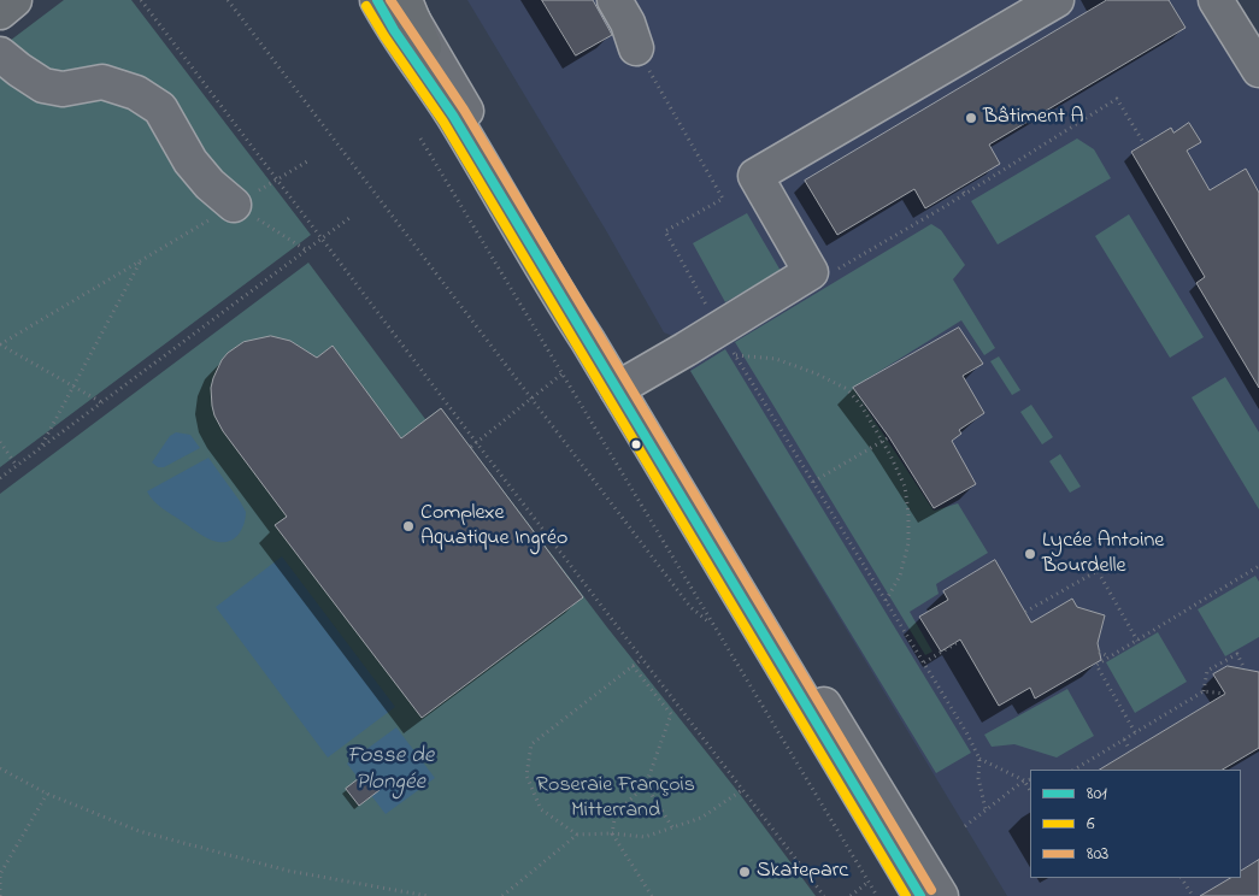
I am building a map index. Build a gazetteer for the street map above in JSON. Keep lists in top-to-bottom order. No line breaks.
{"water":["Fosse de Plongée"],"parks":["Roseraie François Mitterrand"],"places":["Bâtiment A","Complexe Aquatique Ingréo","Lycée Antoine Bourdelle","Skateparc"],"lines":["transit line 801","transit line 803","transit line 6"],"legend":["801","6","803"]}
